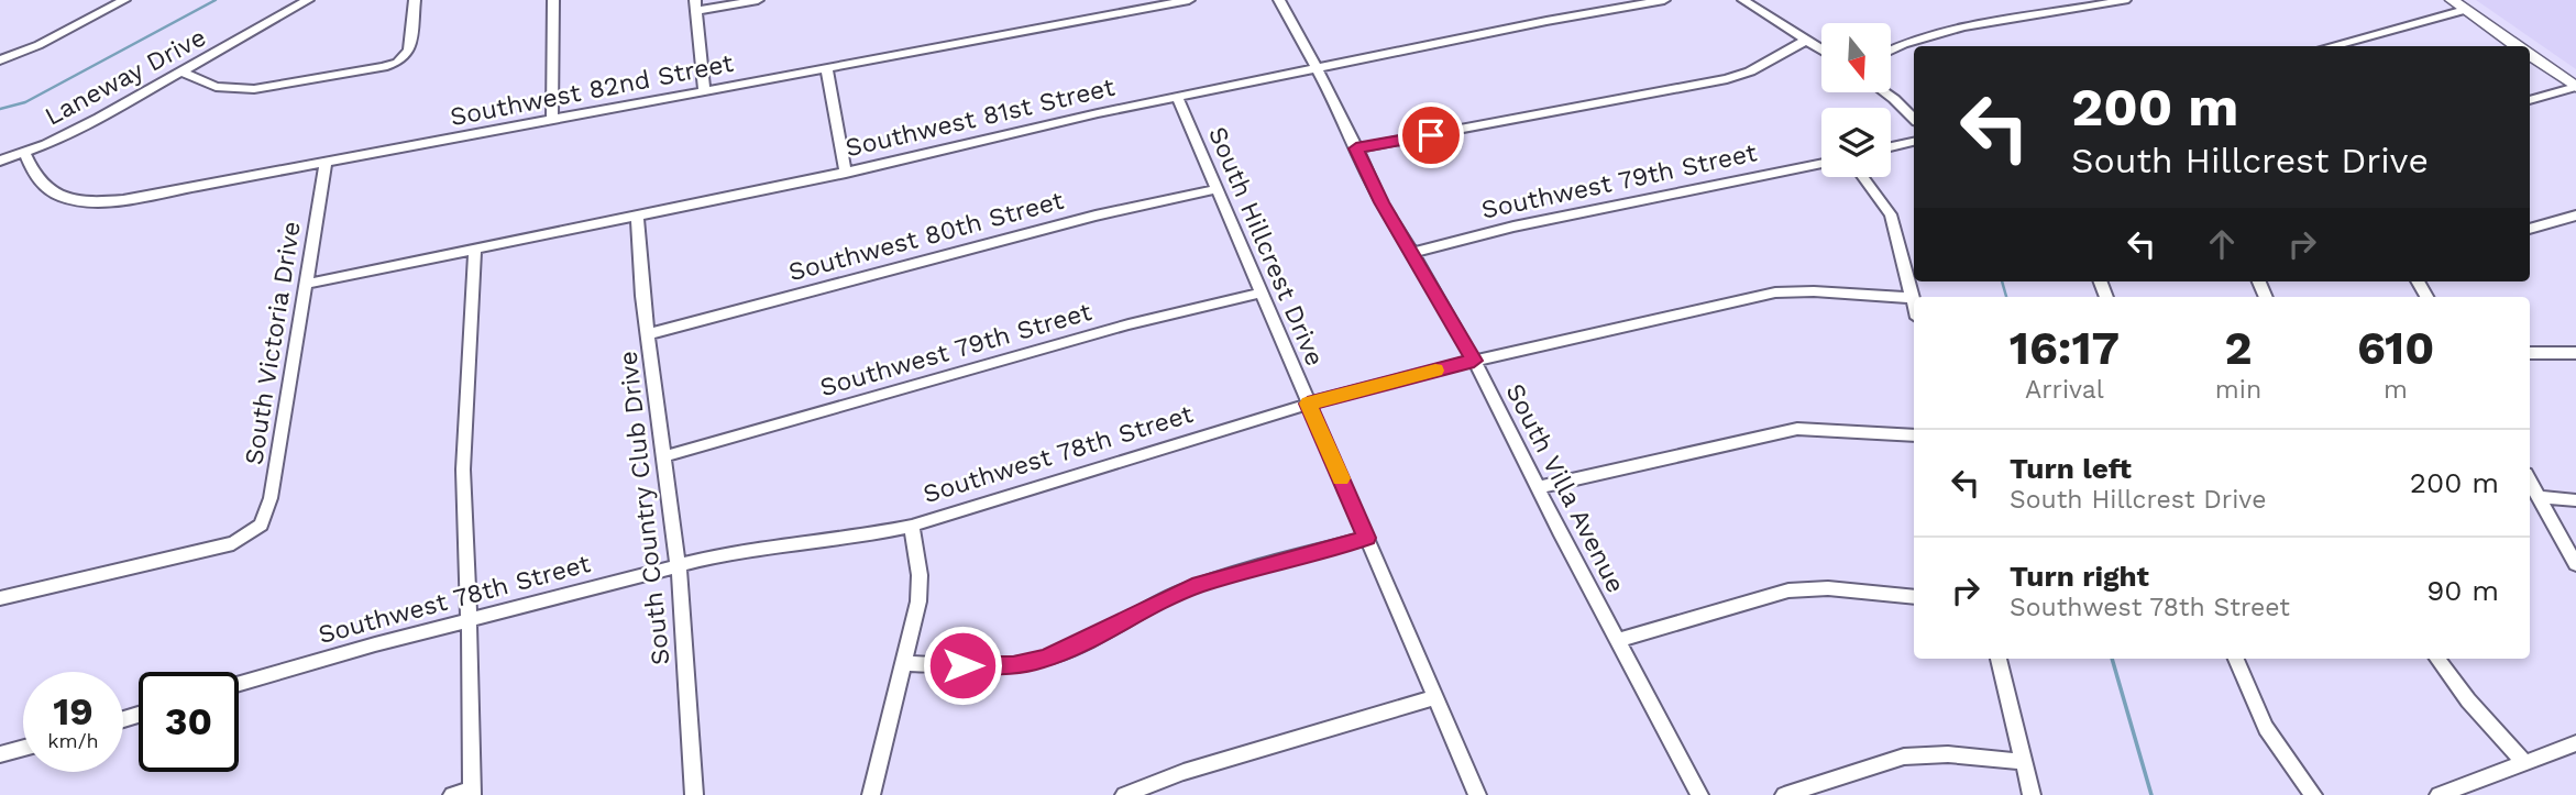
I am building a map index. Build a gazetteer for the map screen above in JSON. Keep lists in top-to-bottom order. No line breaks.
{"streets":{"street":["Laneway Drive","Southwest 82nd Street","Southwest 81st Street","Southwest 79th Street","Southwest 80th Street","South Hillcrest Drive","South Victoria Drive","Southwest 78th Street","South Villa Avenue","South Country Club Drive"]},"crossings":[["Laneway Drive","Southwest 82nd Street"],["Southwest 82nd Street","South Victoria Drive"],["Southwest 81st Street","South Hillcrest Drive"],["Southwest 81st Street","South Victoria Drive"],["Southwest 81st Street","South Villa Avenue"],["Southwest 81st Street","South Country Club Drive"],["Southwest 79th Street","South Hillcrest Drive"],["Southwest 79th Street","South Villa Avenue"],["Southwest 79th Street","South Country Club Drive"],["Southwest 80th Street","South Hillcrest Drive"],["Southwest 80th Street","South Country Club Drive"],["South Hillcrest Drive","Southwest 78th Street"],["Southwest 78th Street","South Villa Avenue"],["Southwest 78th Street","South Country Club Drive"]],"north":"bottom","page":{"turn":["200 m","South Hillcrest Drive"],"eta":["16:17","Arrival","2","min","610","m"],"list":[{"name":"Turn left","note":"South Hillcrest Drive","value":"200 m"},{"name":"Turn right","note":"Southwest 78th Street","value":"90 m"}],"speed":"19 km/h","limit":"30"}}
